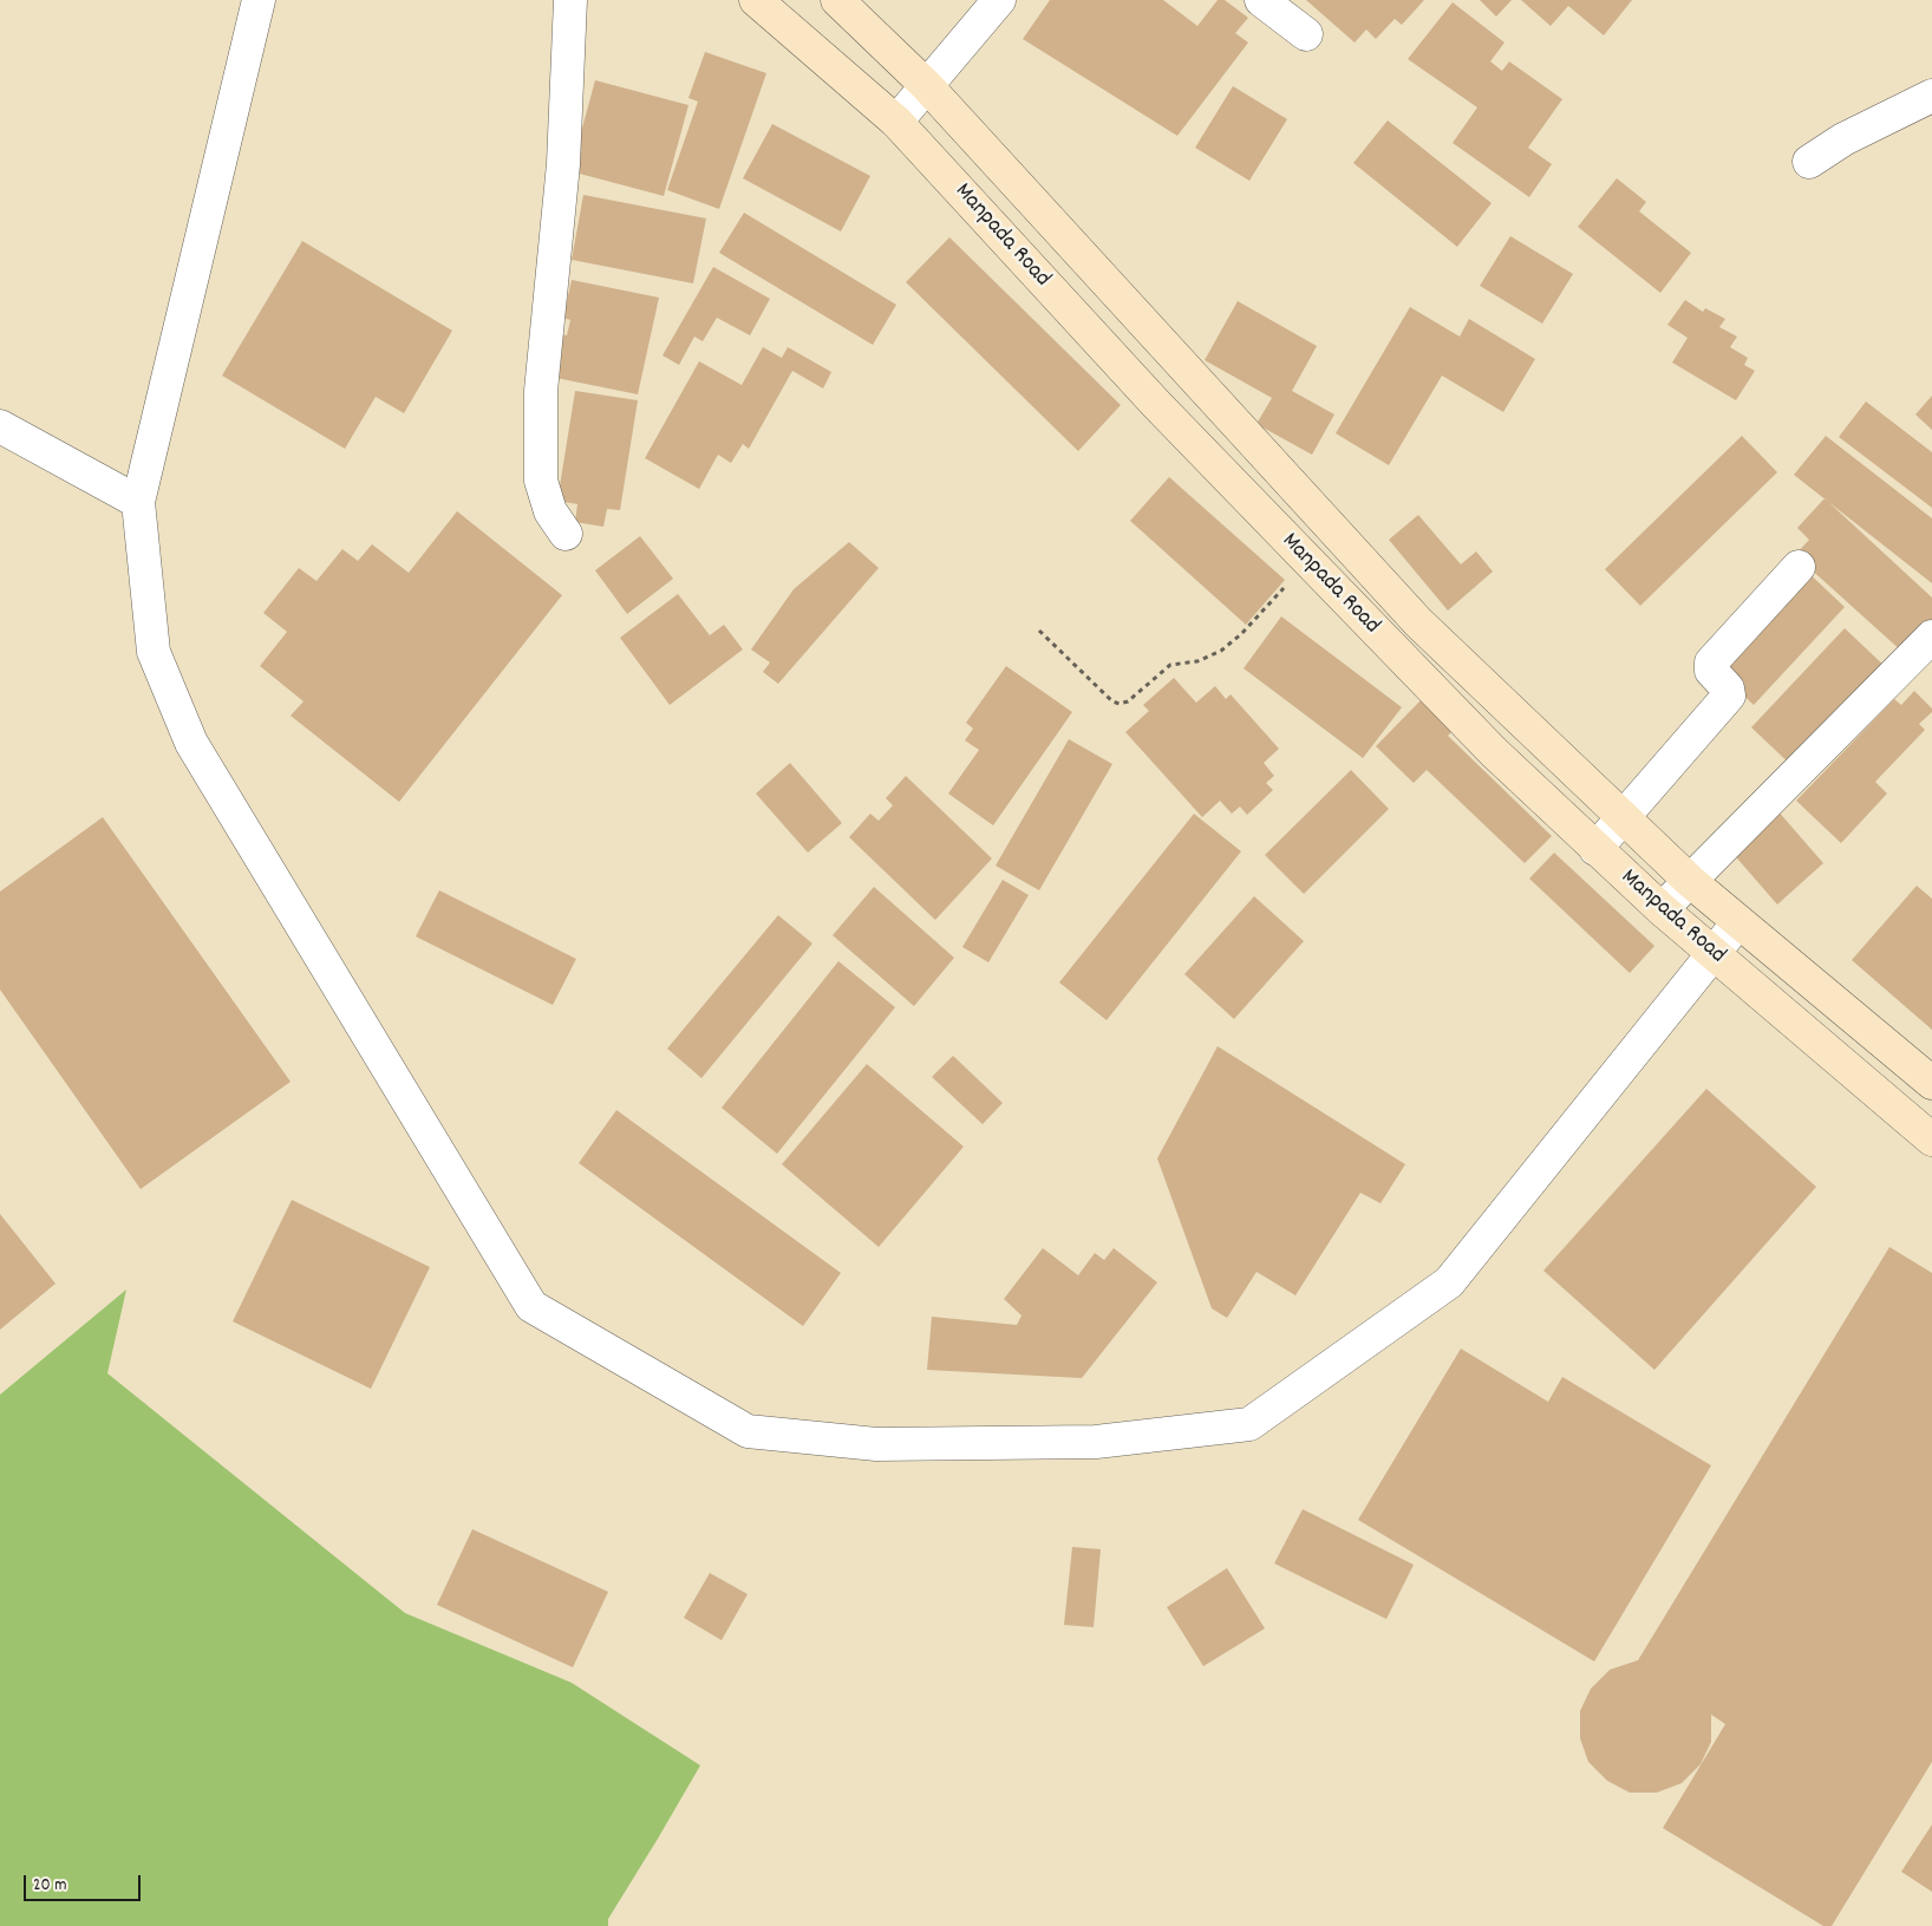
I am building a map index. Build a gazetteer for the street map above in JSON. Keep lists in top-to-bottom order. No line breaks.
{"streets":{"main road":["Manpada Road"]},"scale_bar":"20 m"}
